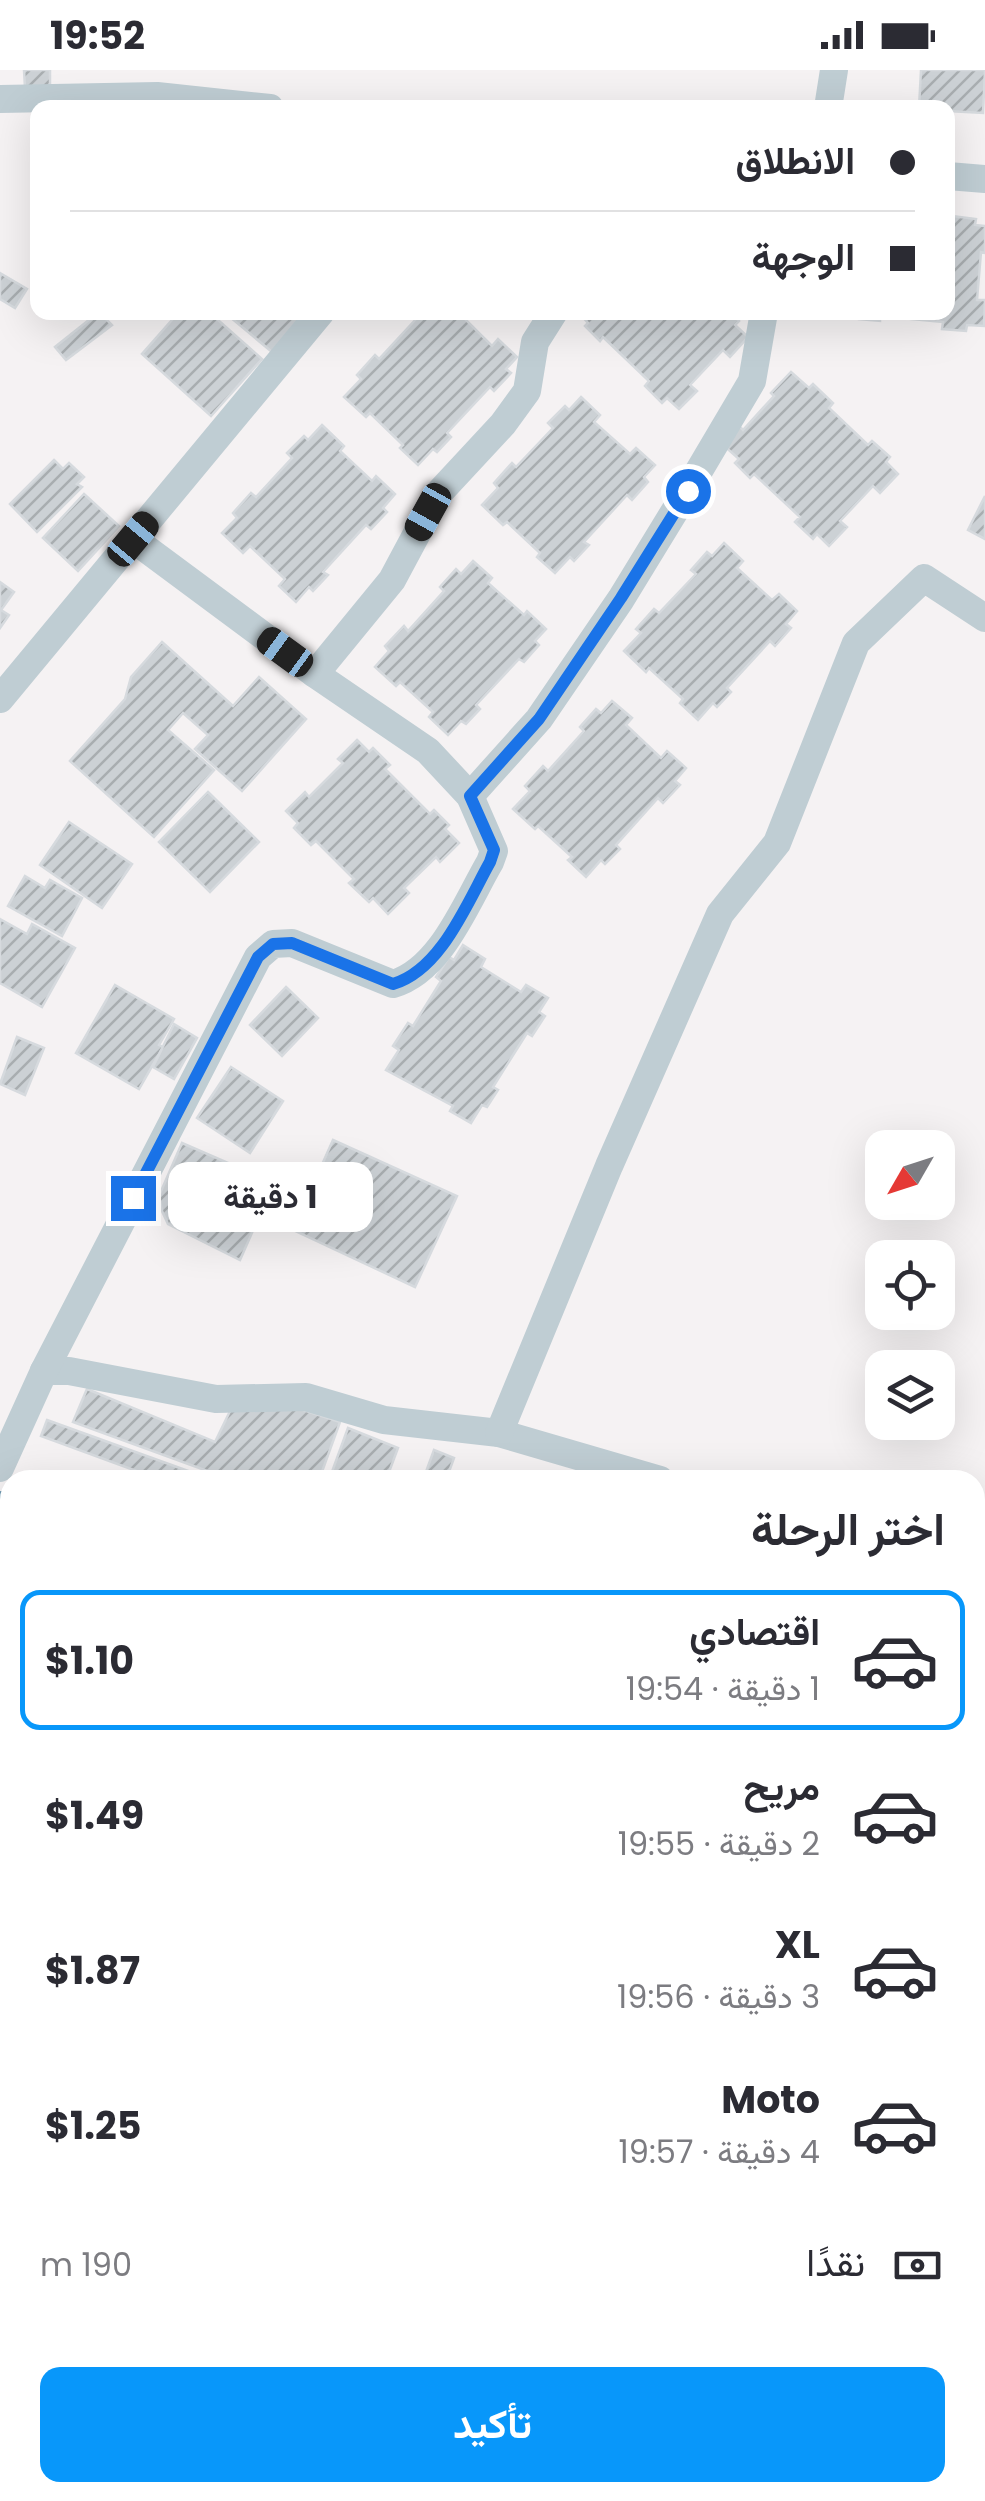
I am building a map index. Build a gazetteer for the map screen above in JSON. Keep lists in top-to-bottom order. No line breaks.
{"north":"bottom left","page":{"status":"19:52","banner":["الانطلاق","الوجهة"],"bubble":"1 دقيقة","heading":"اختر الرحلة","list":[{"name":"اقتصادي","note":"1 دقيقة · 19:54","value":"$1.10"},{"name":"مريح","note":"2 دقيقة · 19:55","value":"$1.49"},{"name":"XL","note":"3 دقيقة · 19:56","value":"$1.87"},{"name":"Moto","note":"4 دقيقة · 19:57","value":"$1.25"}],"pay":["نقدًا","190 m"],"buttons":"تأكيد"}}
